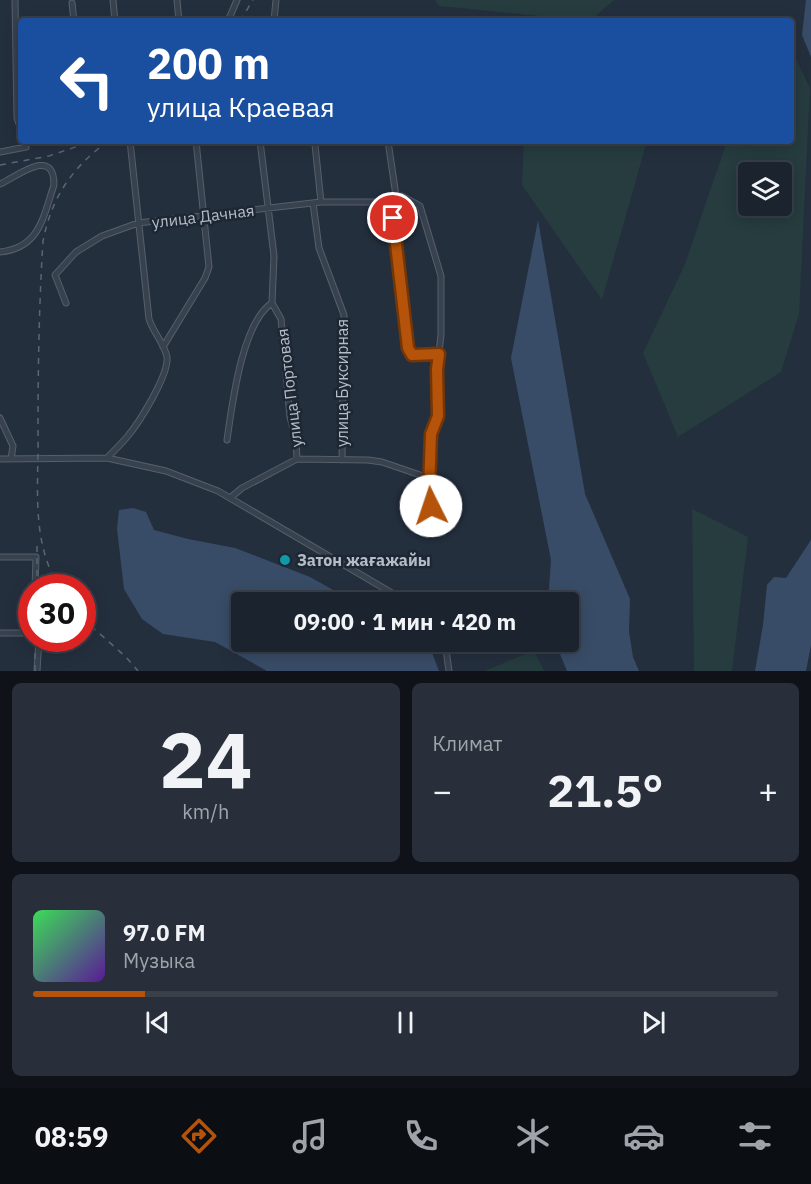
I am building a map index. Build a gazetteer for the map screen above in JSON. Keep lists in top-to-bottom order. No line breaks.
{"streets":{"street":["улица Дачная","улица Буксирная","улица Портовая"]},"crossings":[["улица Дачная","улица Буксирная"],["улица Дачная","улица Портовая"],["улица Буксирная","улица Портовая"]],"places":["Затон жағажайы"],"page":{"turn":["200 m","улица Краевая"],"limit":"30","trip":"09:00 · 1 мин · 420 m","tile":[["24","km/h"],"Климат"],"heat":["−","21.5°","+"],"song":["97.0 FM","Музыка"],"tabs":"08:59"}}
